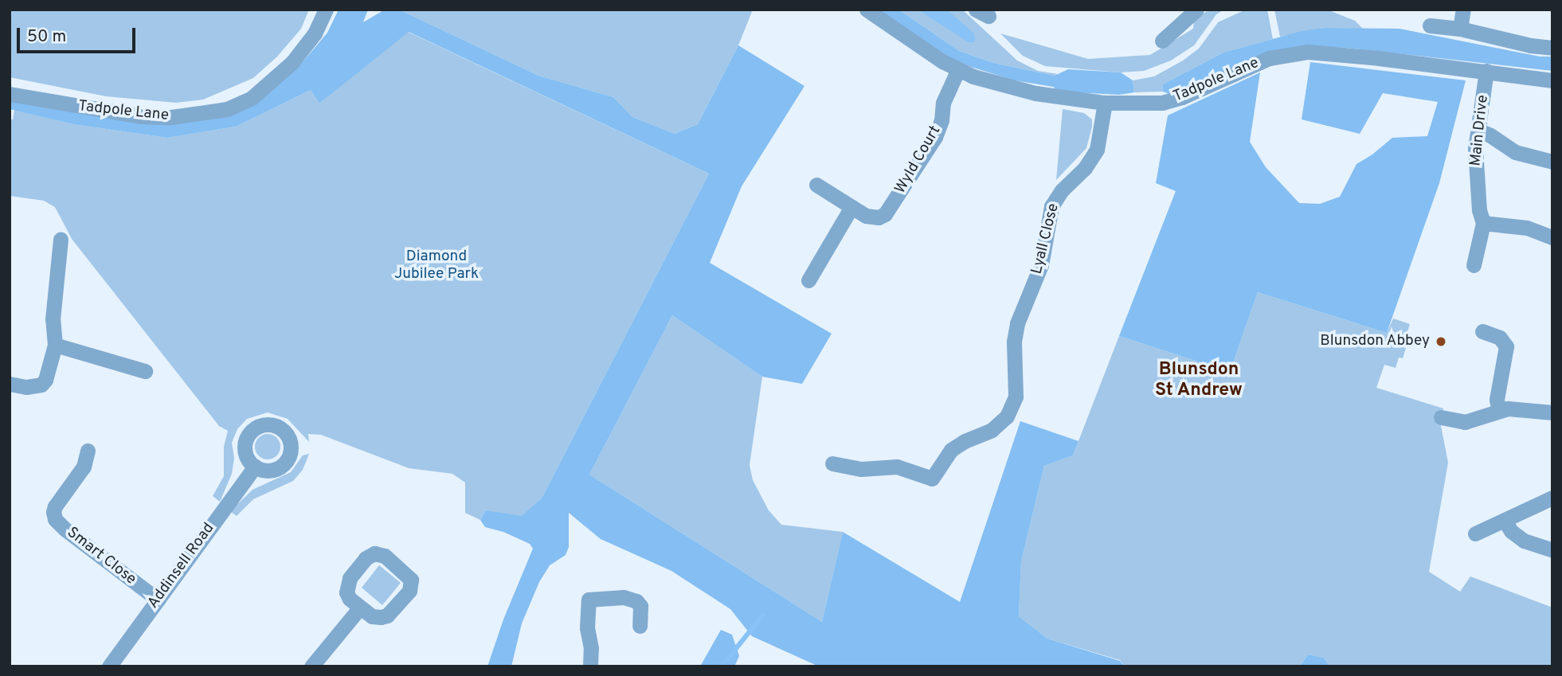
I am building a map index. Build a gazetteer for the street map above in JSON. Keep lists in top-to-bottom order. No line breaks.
{"streets":{"street":["Tadpole Lane","Main Drive","Wyld Court","Lyall Close","Smart Close","Addinsell Road"]},"crossings":[["Tadpole Lane","Main Drive"],["Tadpole Lane","Wyld Court"],["Tadpole Lane","Lyall Close"],["Smart Close","Addinsell Road"]],"districts":["Blunsdon St Andrew"],"parks":["Diamond Jubilee Park"],"places":["Blunsdon Abbey"],"scale_bar":"50 m"}
